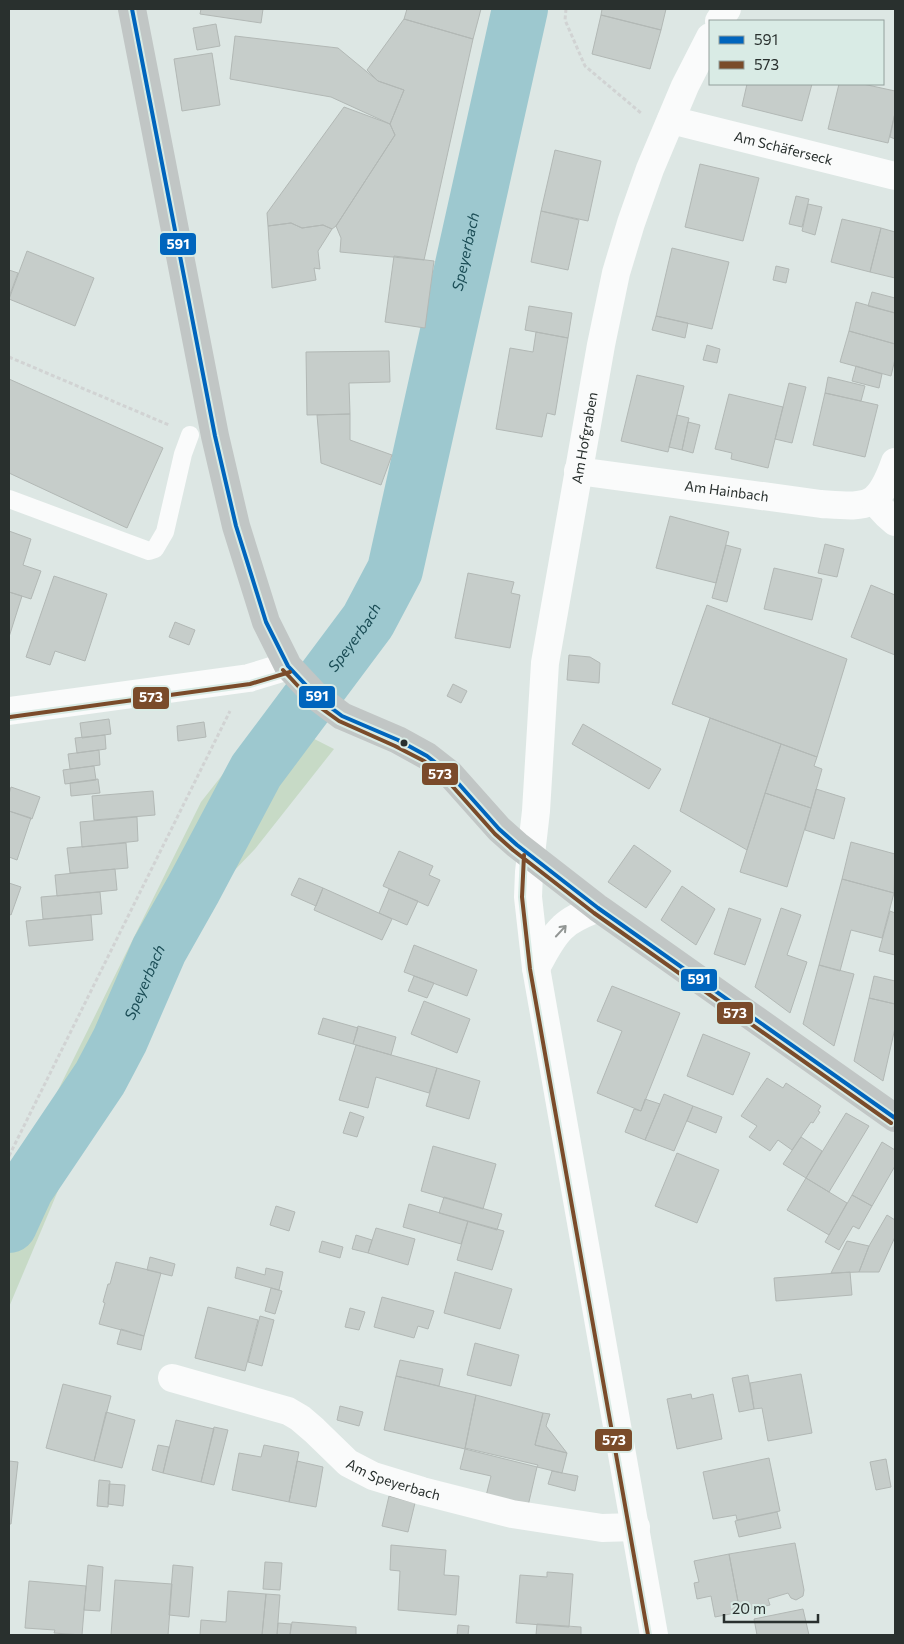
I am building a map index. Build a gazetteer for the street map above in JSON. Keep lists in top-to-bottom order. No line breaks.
{"streets":{"street":["Am Schäferseck","Am Hofgraben","Am Hainbach","Am Speyerbach"]},"crossings":[["Am Schäferseck","Am Hofgraben"],["Am Hofgraben","Am Hainbach"],["Am Hofgraben","Am Speyerbach"]],"water":["Speyerbach"],"lines":["transit line 591","transit line 573"],"legend":["591","573"],"scale_bar":"20 m"}
